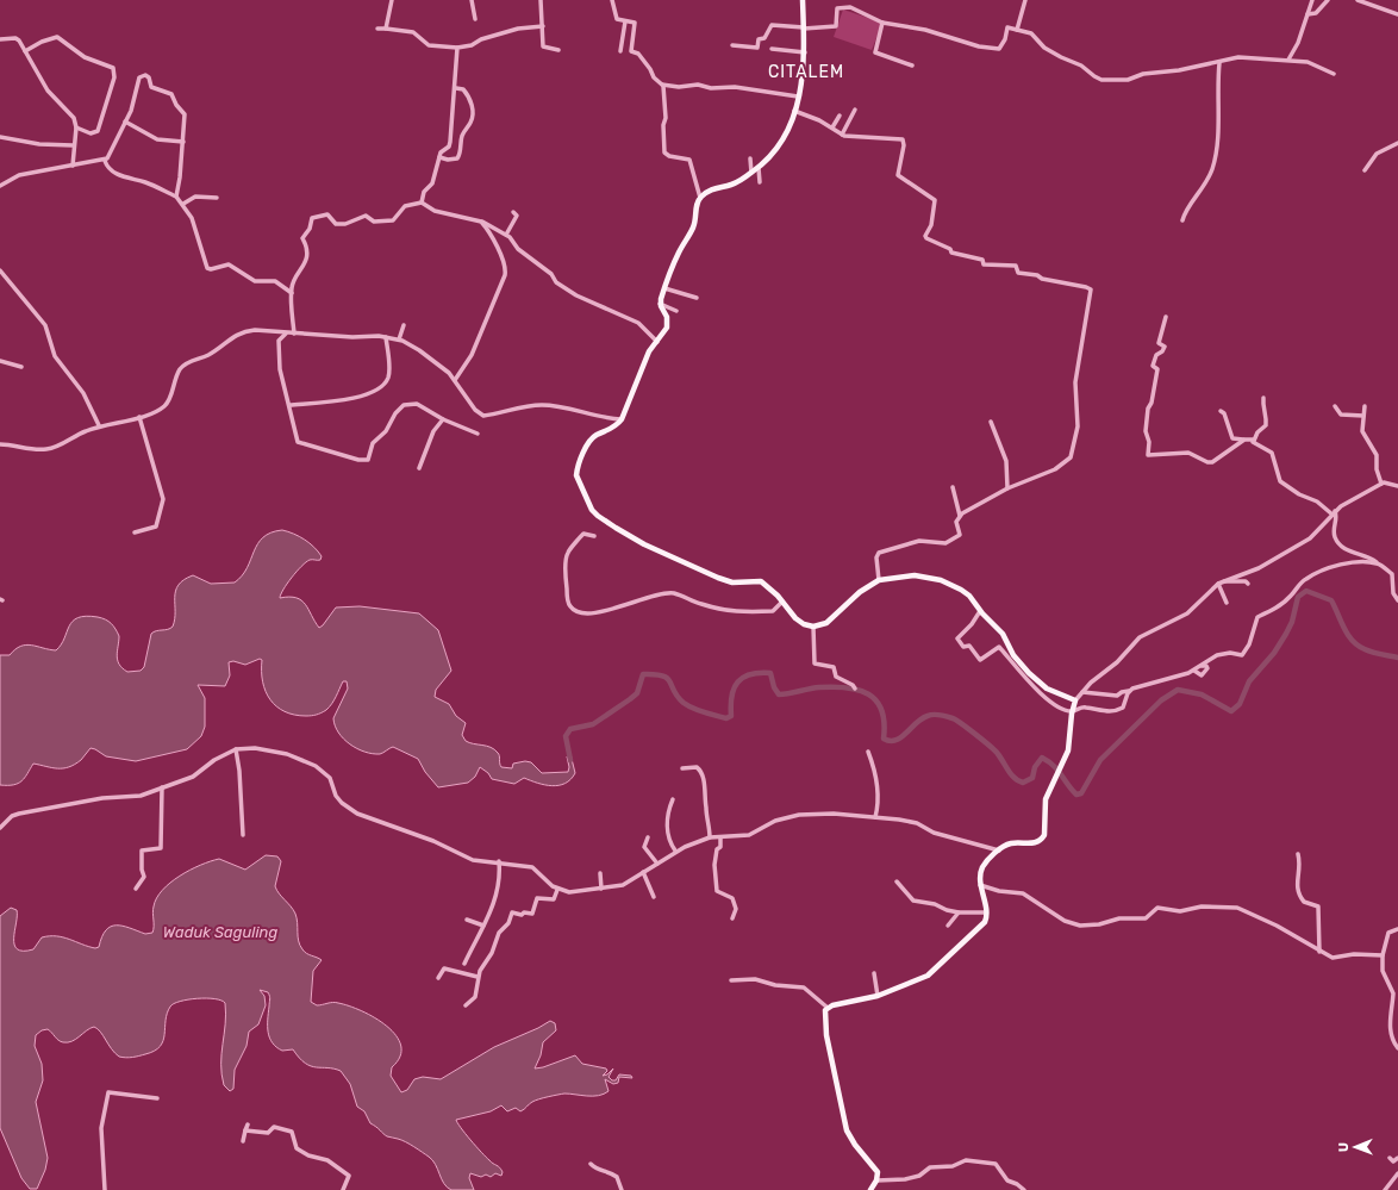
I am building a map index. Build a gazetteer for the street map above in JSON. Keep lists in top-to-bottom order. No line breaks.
{"districts":["CITALEM"],"water":["Waduk Saguling"],"north":"left"}
